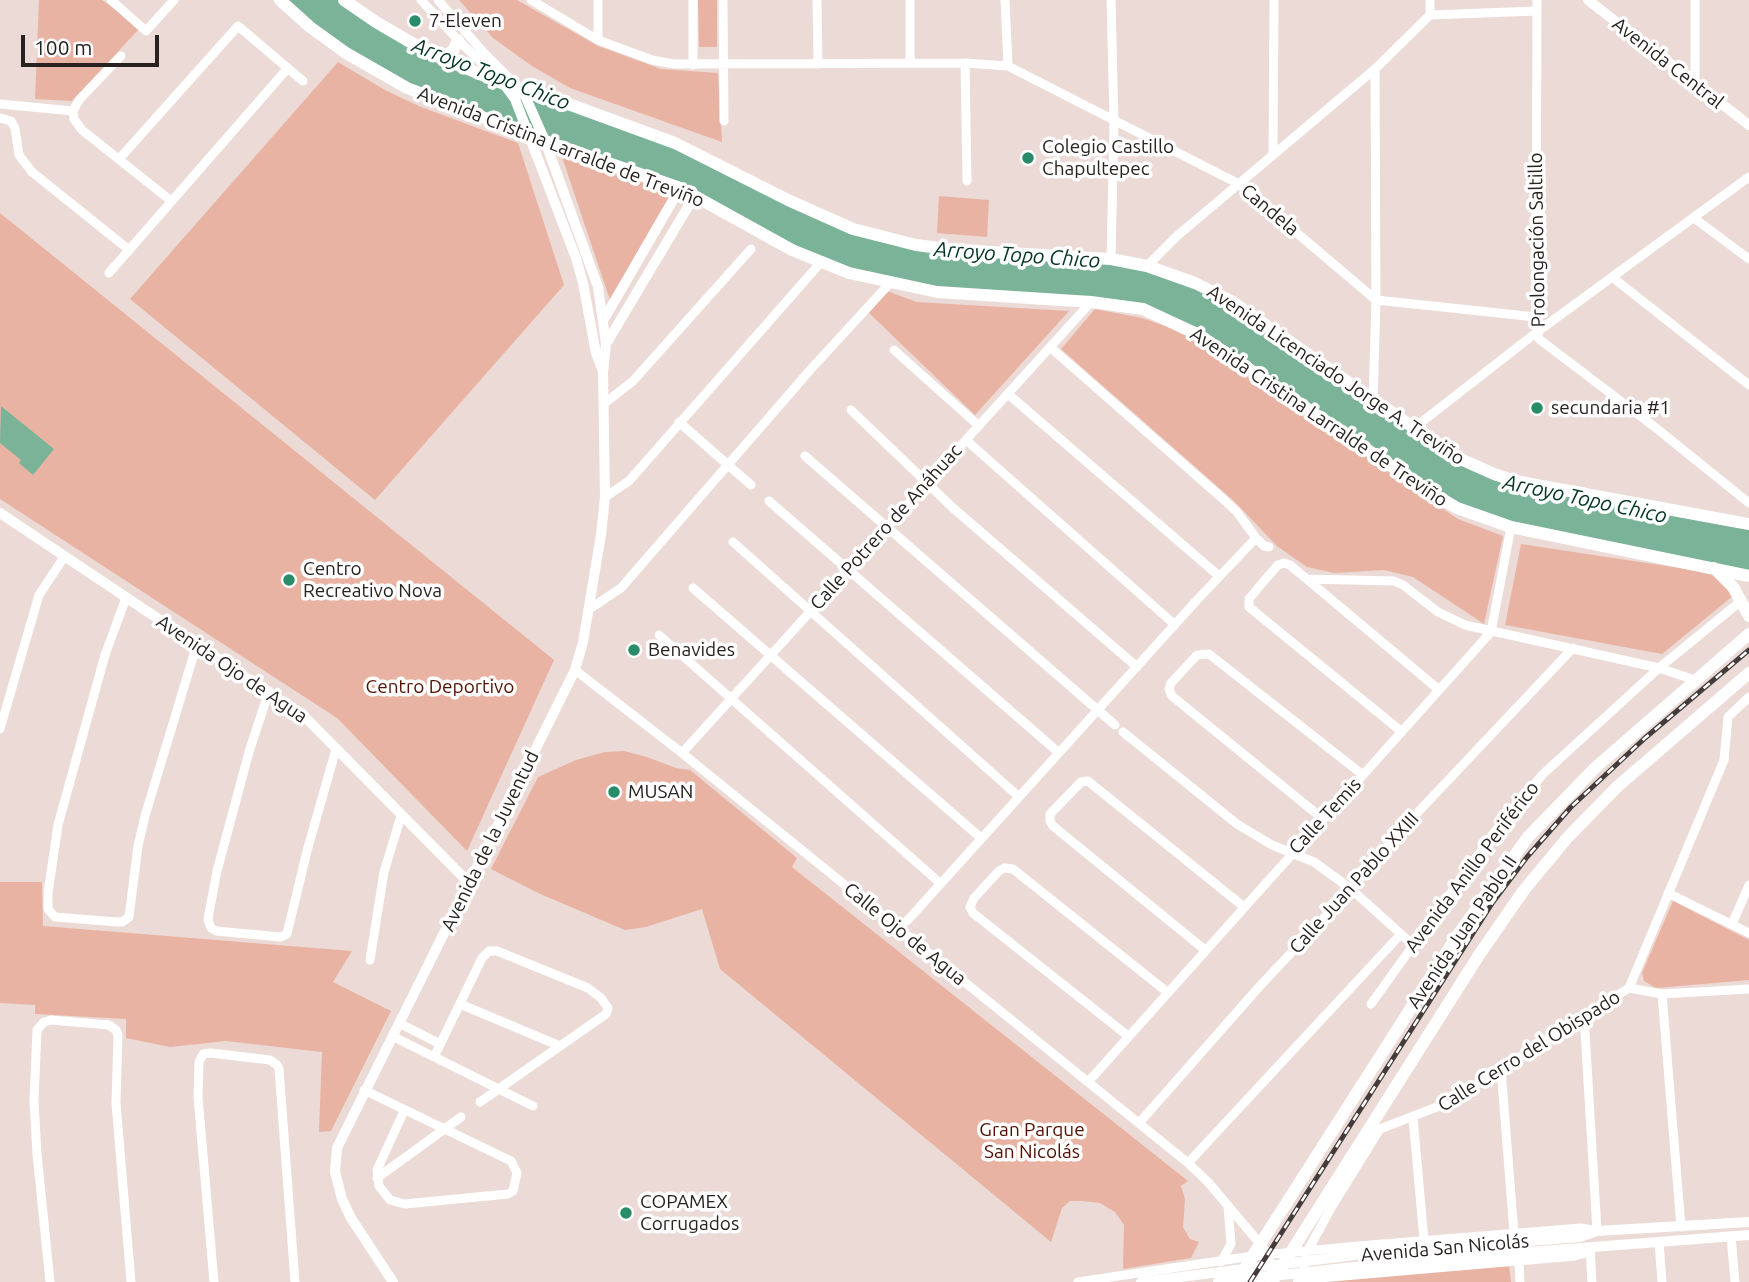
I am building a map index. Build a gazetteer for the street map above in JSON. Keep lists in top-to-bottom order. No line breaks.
{"streets":{"main road":["Avenida Cristina Larralde de Treviño","Avenida Licenciado Jorge A. Treviño","Avenida Juan Pablo II"],"street":["Avenida Central","Candela","Prolongación Saltillo","Calle Potrero de Anáhuac","Avenida Ojo de Agua","Calle Temis","Avenida de la Juventud","Avenida Anillo Periférico","Calle Juan Pablo XXIII","Calle Ojo de Agua","Calle Cerro del Obispado","Avenida San Nicolás"]},"crossings":[["Avenida Cristina Larralde de Treviño","Calle Potrero de Anáhuac"],["Avenida Cristina Larralde de Treviño","Avenida de la Juventud"],["Avenida Licenciado Jorge A. Treviño","Avenida de la Juventud"],["Calle Potrero de Anáhuac","Calle Ojo de Agua"],["Avenida Ojo de Agua","Avenida de la Juventud"],["Calle Temis","Calle Ojo de Agua"],["Avenida de la Juventud","Calle Ojo de Agua"],["Calle Juan Pablo XXIII","Calle Ojo de Agua"],["Avenida Juan Pablo II","Calle Ojo de Agua"]],"water":["Arroyo Topo Chico"],"parks":["Centro Deportivo","Gran Parque San Nicolás"],"places":["7-Eleven","Colegio Castillo Chapultepec","secundaria #1","Centro Recreativo Nova","Benavides","MUSAN","COPAMEX Corrugados"],"scale_bar":"100 m"}
